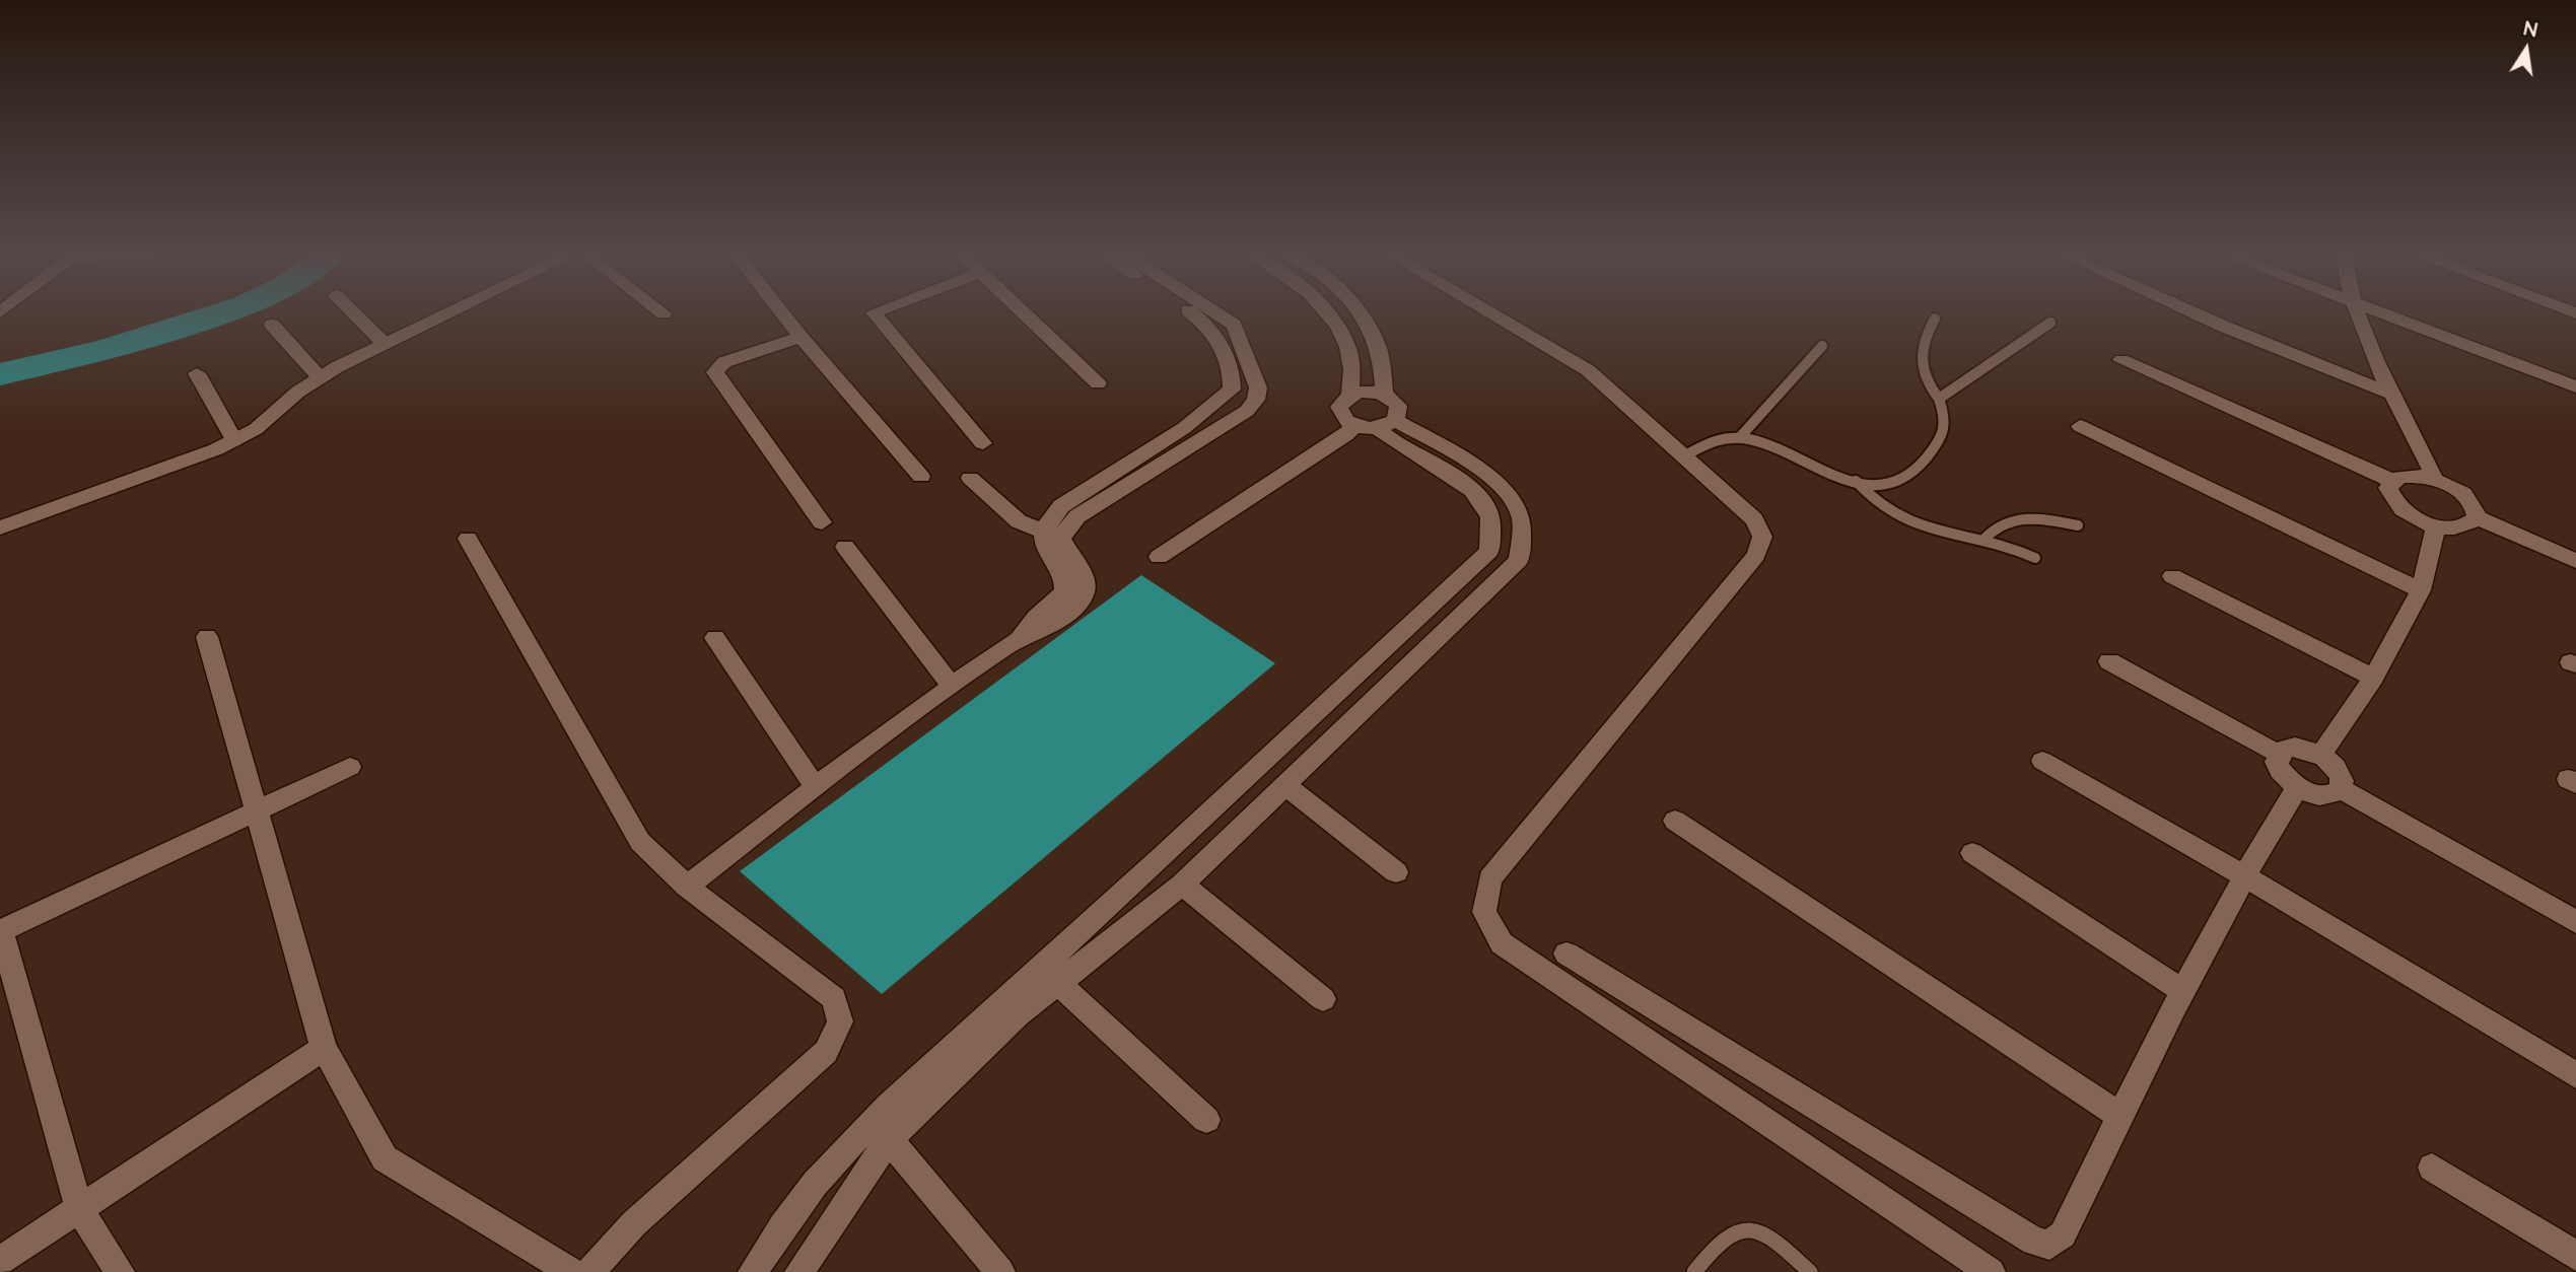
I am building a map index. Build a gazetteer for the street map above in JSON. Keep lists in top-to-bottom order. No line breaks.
{"north":"top"}
